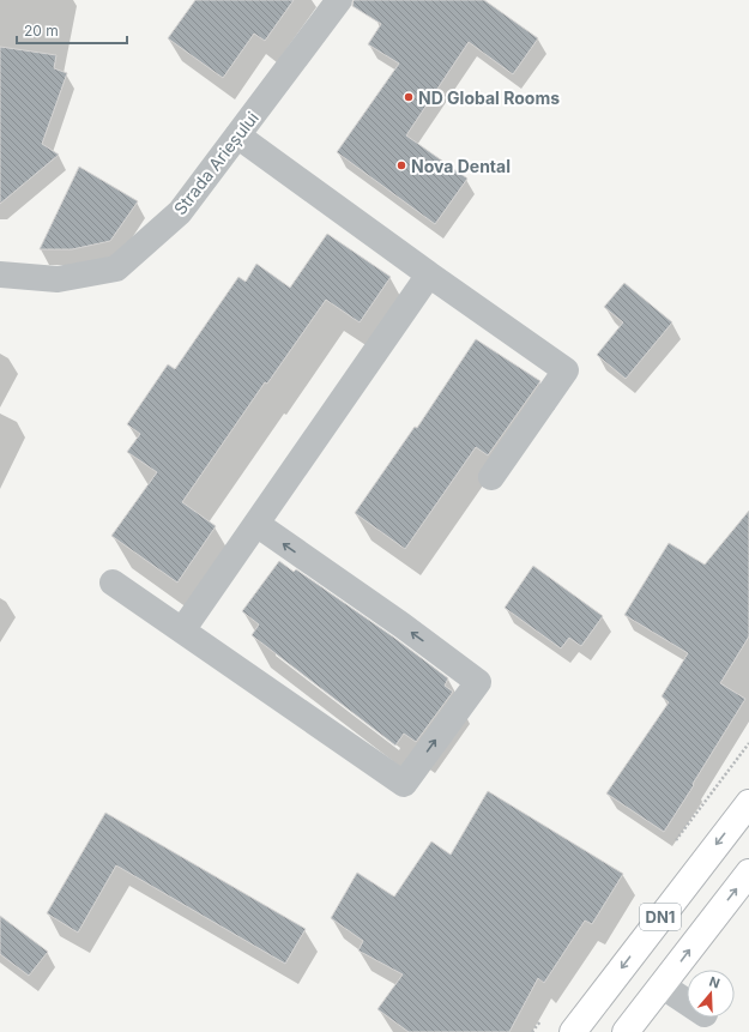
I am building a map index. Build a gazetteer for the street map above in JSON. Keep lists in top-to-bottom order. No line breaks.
{"streets":{"main road":["DN1"],"street":["Strada Arieșului"]},"places":["ND Global Rooms","Nova Dental"],"scale_bar":"20 m","north":"top"}
